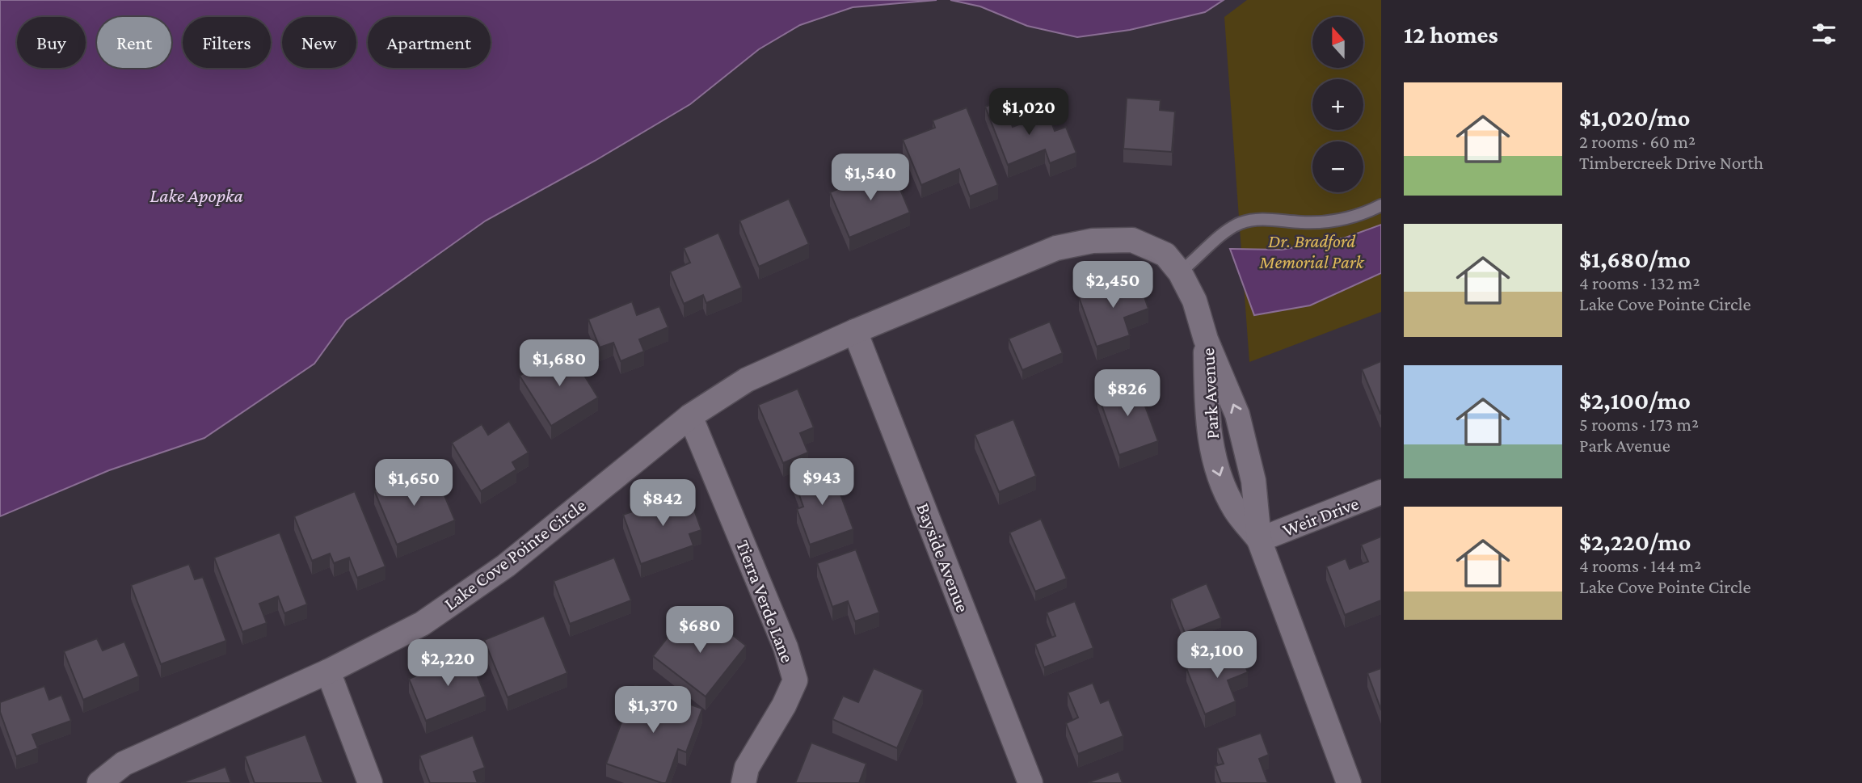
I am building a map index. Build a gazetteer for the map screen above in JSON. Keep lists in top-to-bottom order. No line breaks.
{"streets":{"street":["Park Avenue","Weir Drive","Lake Cove Pointe Circle","Bayside Avenue","Tierra Verde Lane"]},"crossings":[["Park Avenue","Weir Drive"],["Park Avenue","Lake Cove Pointe Circle"],["Lake Cove Pointe Circle","Bayside Avenue"],["Lake Cove Pointe Circle","Tierra Verde Lane"]],"water":["Lake Apopka"],"parks":["Dr. Bradford Memorial Park"],"north":"top","page":{"heading":"12 homes","map_buttons":["+","−"],"chip":["Buy","Rent","Filters","New","Apartment"],"list":[{"name":"$1,020/mo","note":"2 rooms · 60 m² · Timbercreek Drive North"},{"name":"$1,680/mo","note":"4 rooms · 132 m² · Lake Cove Pointe Circle"},{"name":"$2,100/mo","note":"5 rooms · 173 m² · Park Avenue"},{"name":"$2,220/mo","note":"4 rooms · 144 m² · Lake Cove Pointe Circle"}],"price":["$1,020","$1,540","$2,450","$1,680","$826","$943","$1,650","$842","$680","$2,100","$2,220","$1,370"]}}
